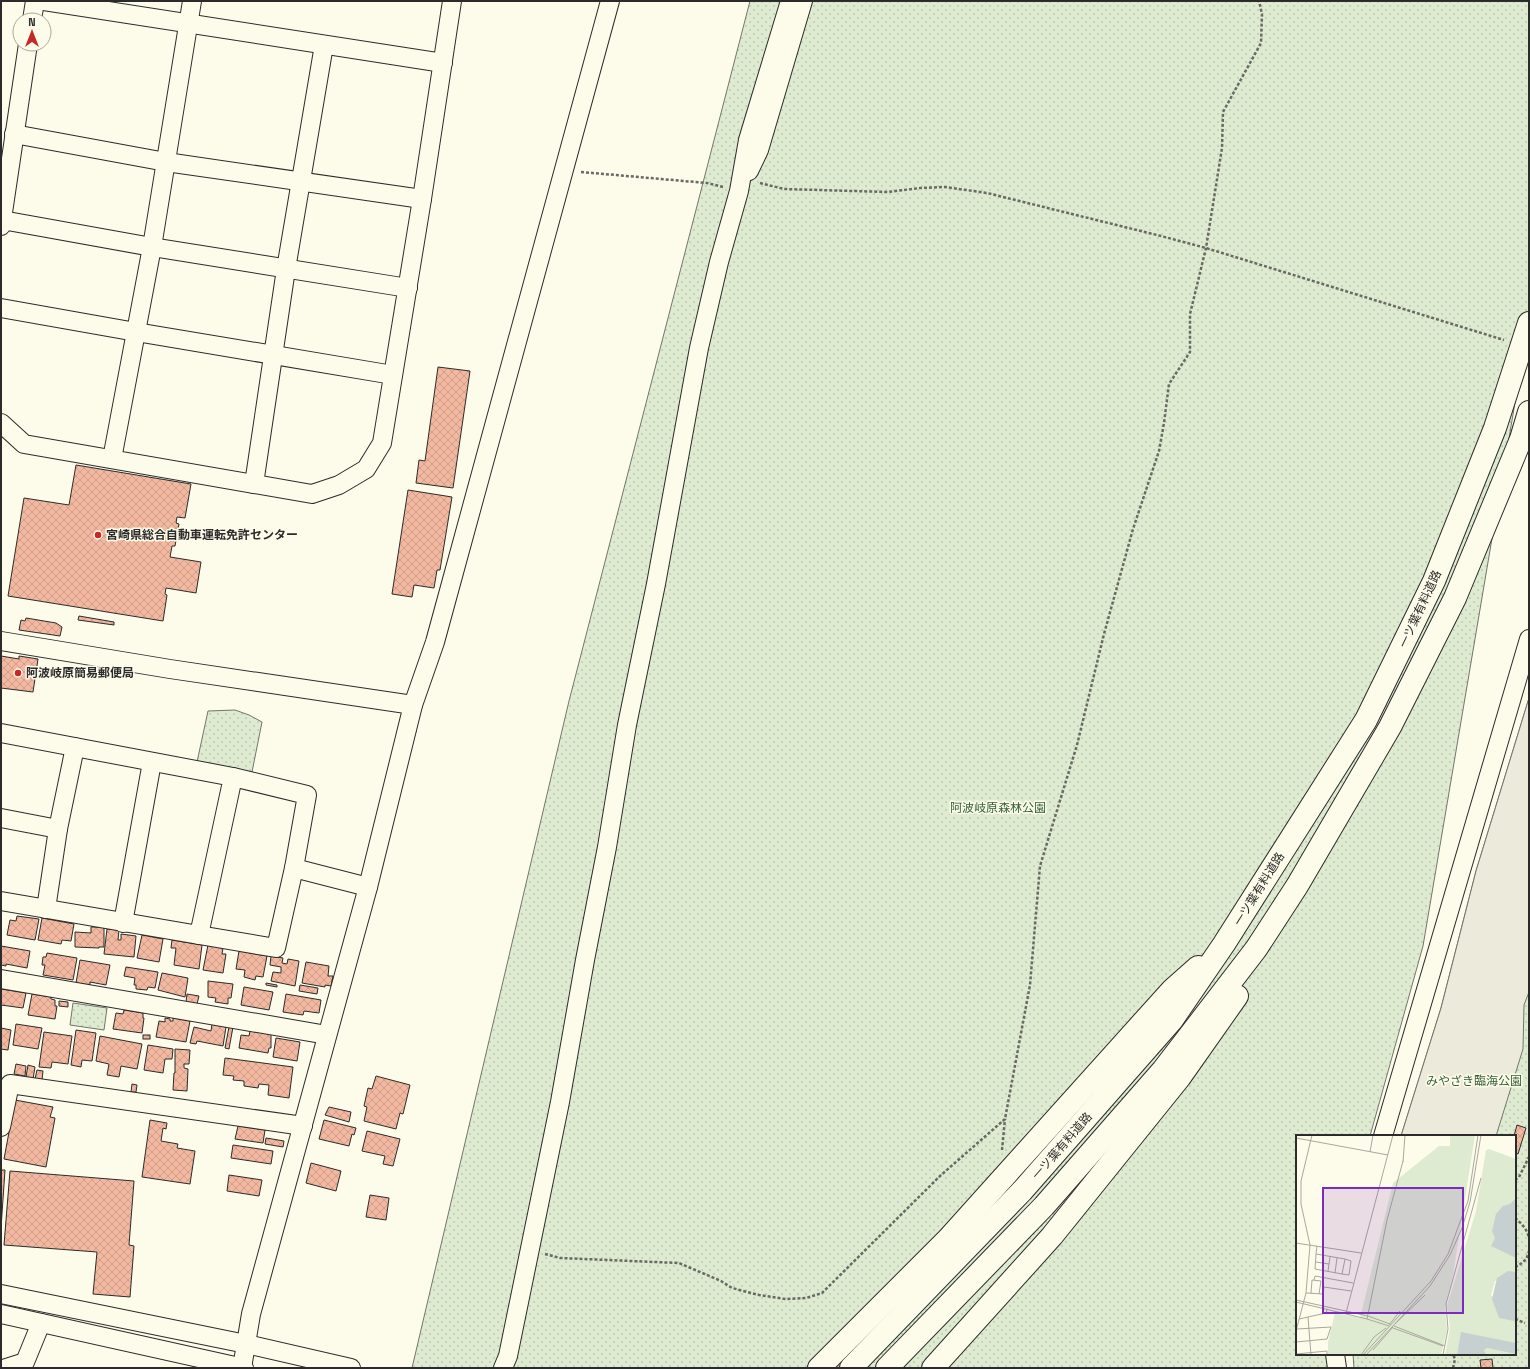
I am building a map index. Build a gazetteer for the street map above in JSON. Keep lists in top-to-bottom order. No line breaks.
{"streets":{"main road":["一ツ葉有料道路"]},"parks":["阿波岐原森林公園","みやざき臨海公園"],"places":["宮崎県総合自動車運転免許センター","阿波岐原簡易郵便局"],"north":"top"}
